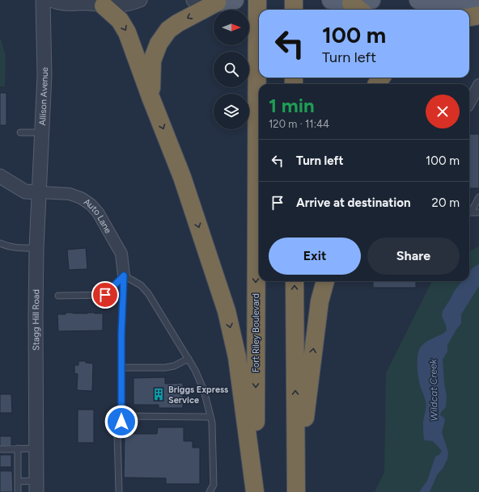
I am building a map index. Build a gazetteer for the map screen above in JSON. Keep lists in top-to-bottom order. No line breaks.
{"streets":{"highway":["Fort Riley Boulevard"],"street":["Allison Avenue","Auto Lane","Stagg Hill Road"]},"crossings":[["Allison Avenue","Auto Lane"],["Allison Avenue","Stagg Hill Road"],["Auto Lane","Stagg Hill Road"]],"water":["Wildcat Creek"],"places":{"building":["Briggs Express Service"]},"north":"right","page":{"turn":["100 m","Turn left"],"heading":["1 min","120 m · 11:44"],"list":[{"name":"Turn left","value":"100 m"},{"name":"Arrive at destination","value":"20 m"}],"buttons":["Exit","Share"]}}
